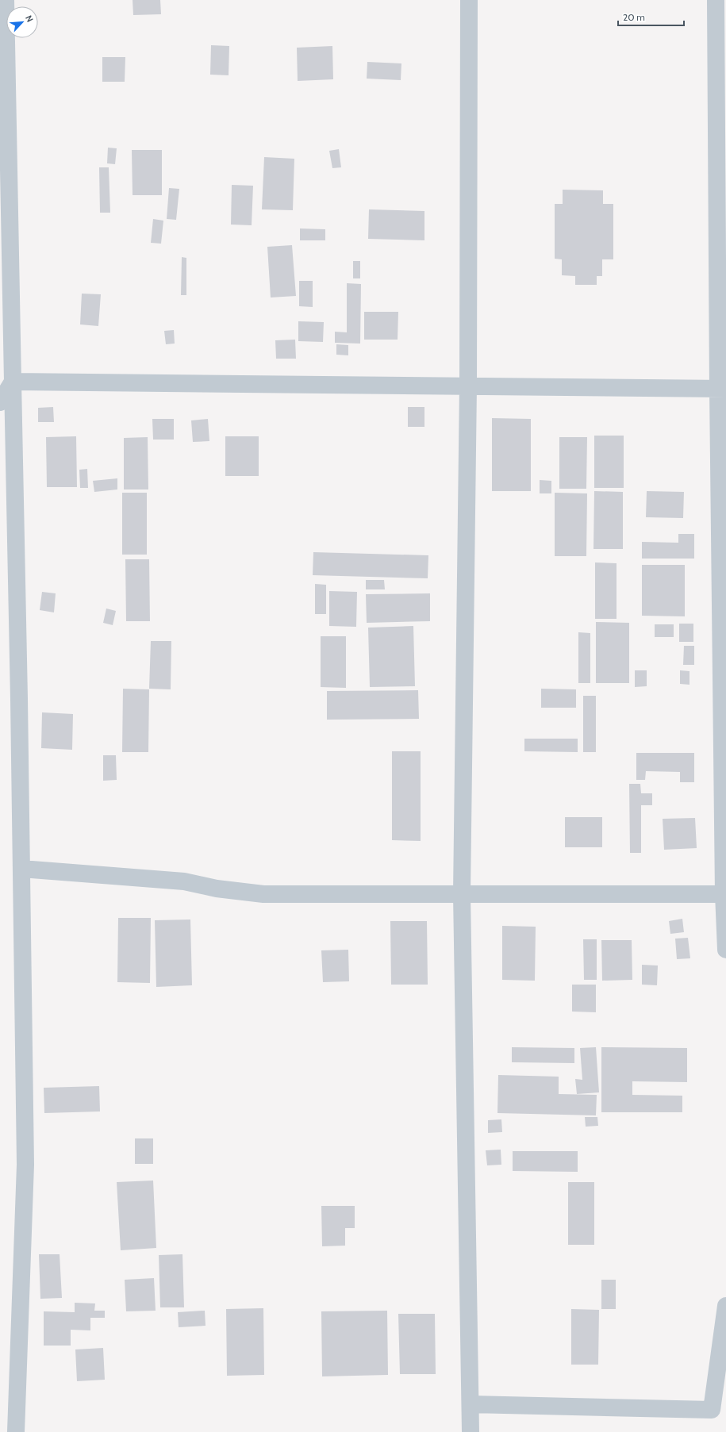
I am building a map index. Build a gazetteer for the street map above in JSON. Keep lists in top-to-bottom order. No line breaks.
{"scale_bar":"20 m","north":"top right"}
